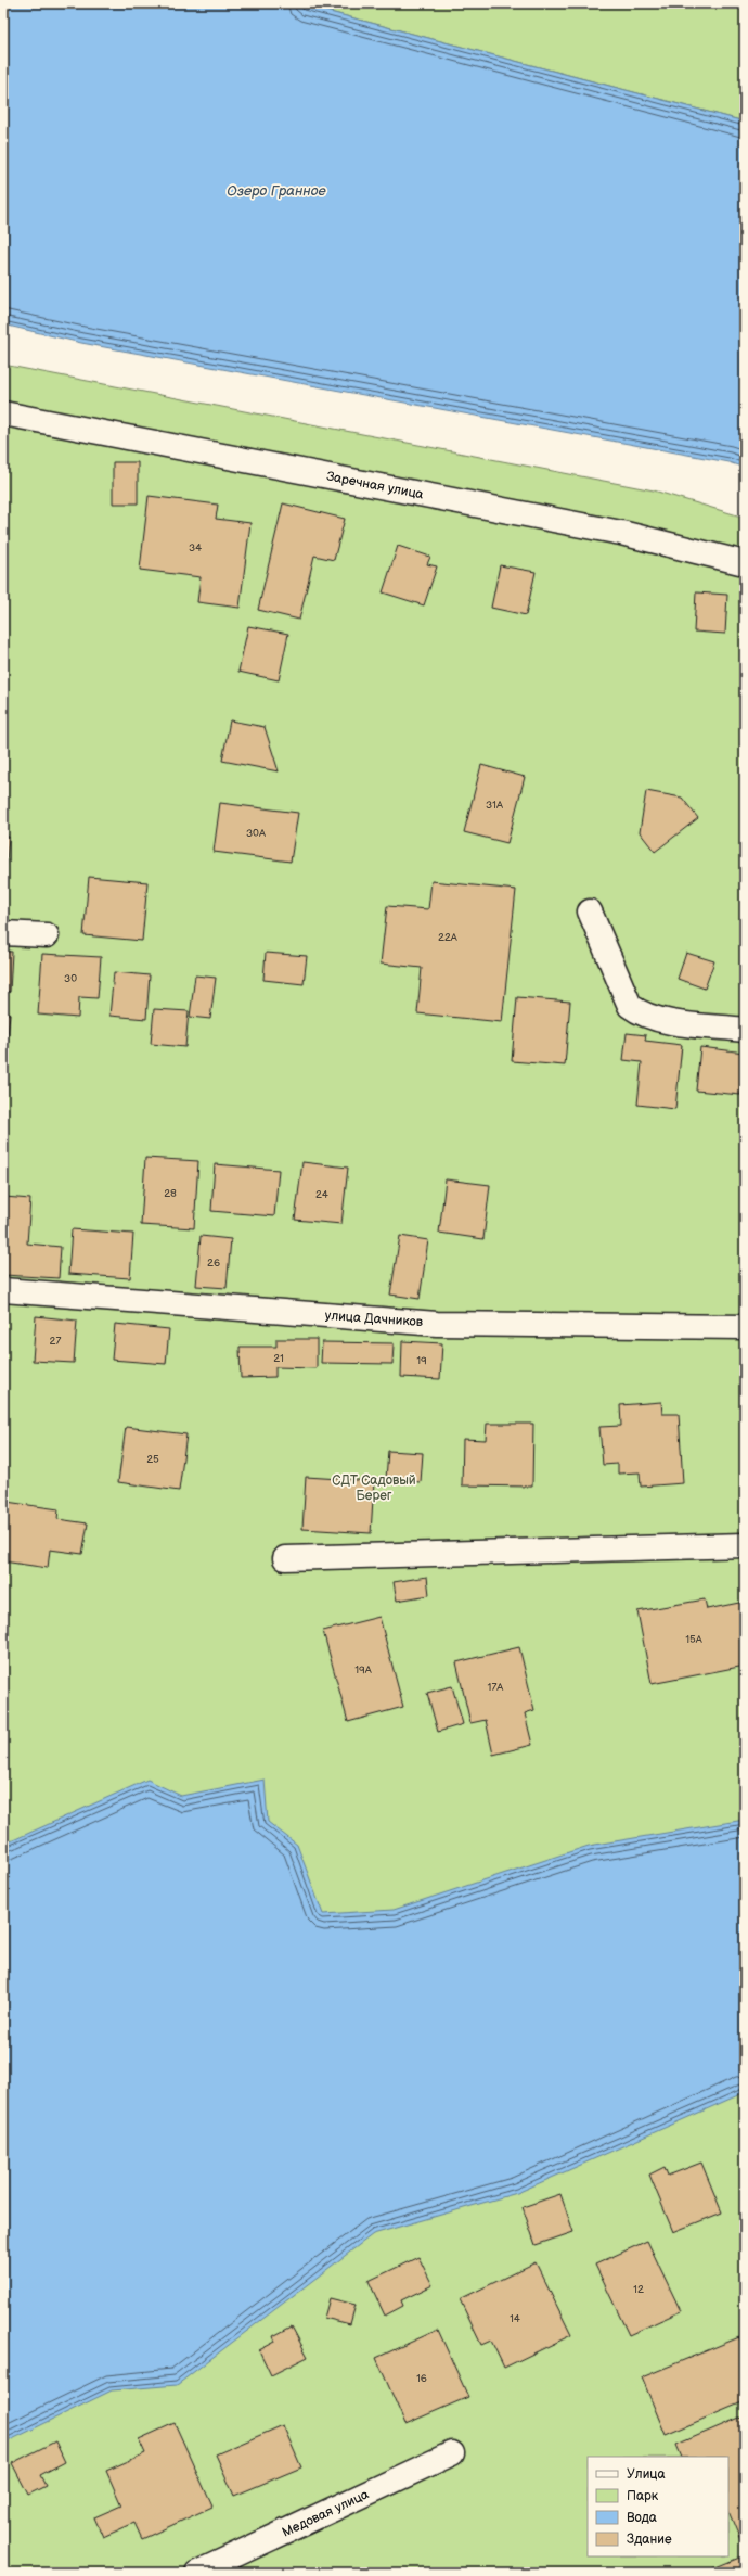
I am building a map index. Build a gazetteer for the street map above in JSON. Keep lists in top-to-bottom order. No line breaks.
{"streets":{"street":["Заречная улица","улица Дачников","Медовая улица"]},"water":["Озеро Гранное"],"parks":["СДТ Садовый Берег"],"house_numbers":["34","31А","30А","22А","30","28","24","26","27","21","19","25","15А","19А","17А","12","14","16"],"legend":["Улица","Парк","Вода","Здание"]}
